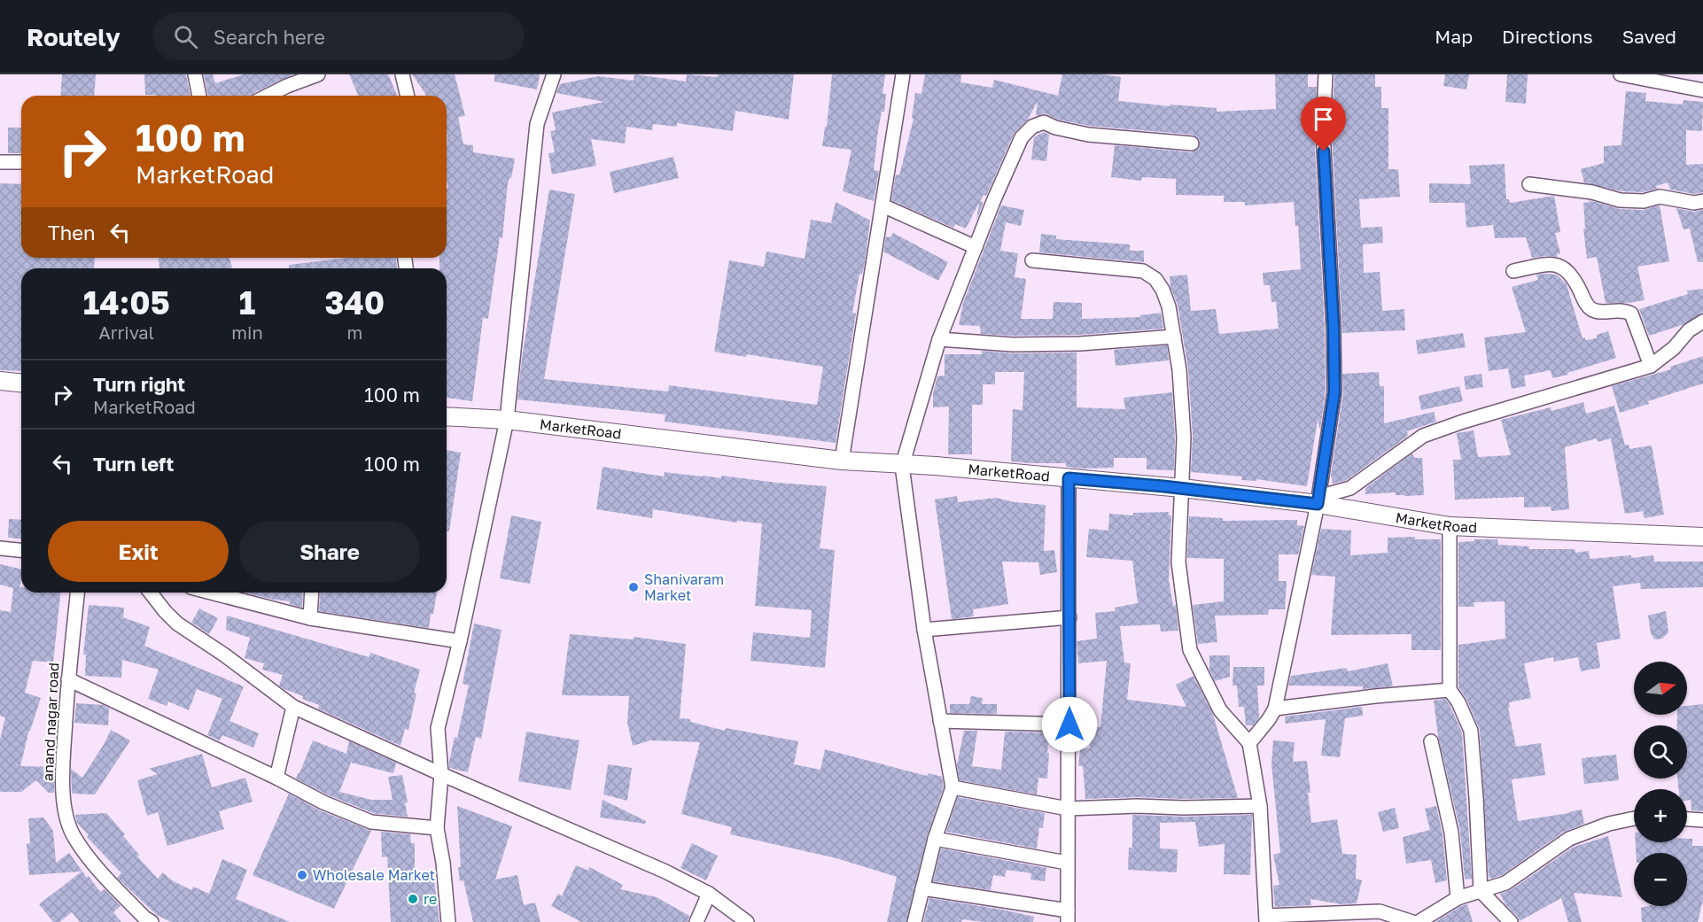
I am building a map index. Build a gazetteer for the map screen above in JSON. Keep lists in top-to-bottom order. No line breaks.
{"streets":{"street":["MarketRoad","anand nagar road"]},"places":["Shanivaram Market","Wholesale Market","re"],"north":"right","page":{"header":"Routely","search":"Search here","nav":["Map","Directions","Saved"],"turn":["100 m","MarketRoad"],"then":"Then","eta":["14:05","Arrival","1","min","340","m"],"list":[{"name":"Turn right","note":"MarketRoad","value":"100 m"},{"name":"Turn left","value":"100 m"}],"buttons":["Exit","Share"],"map_buttons":["+","−"]}}
